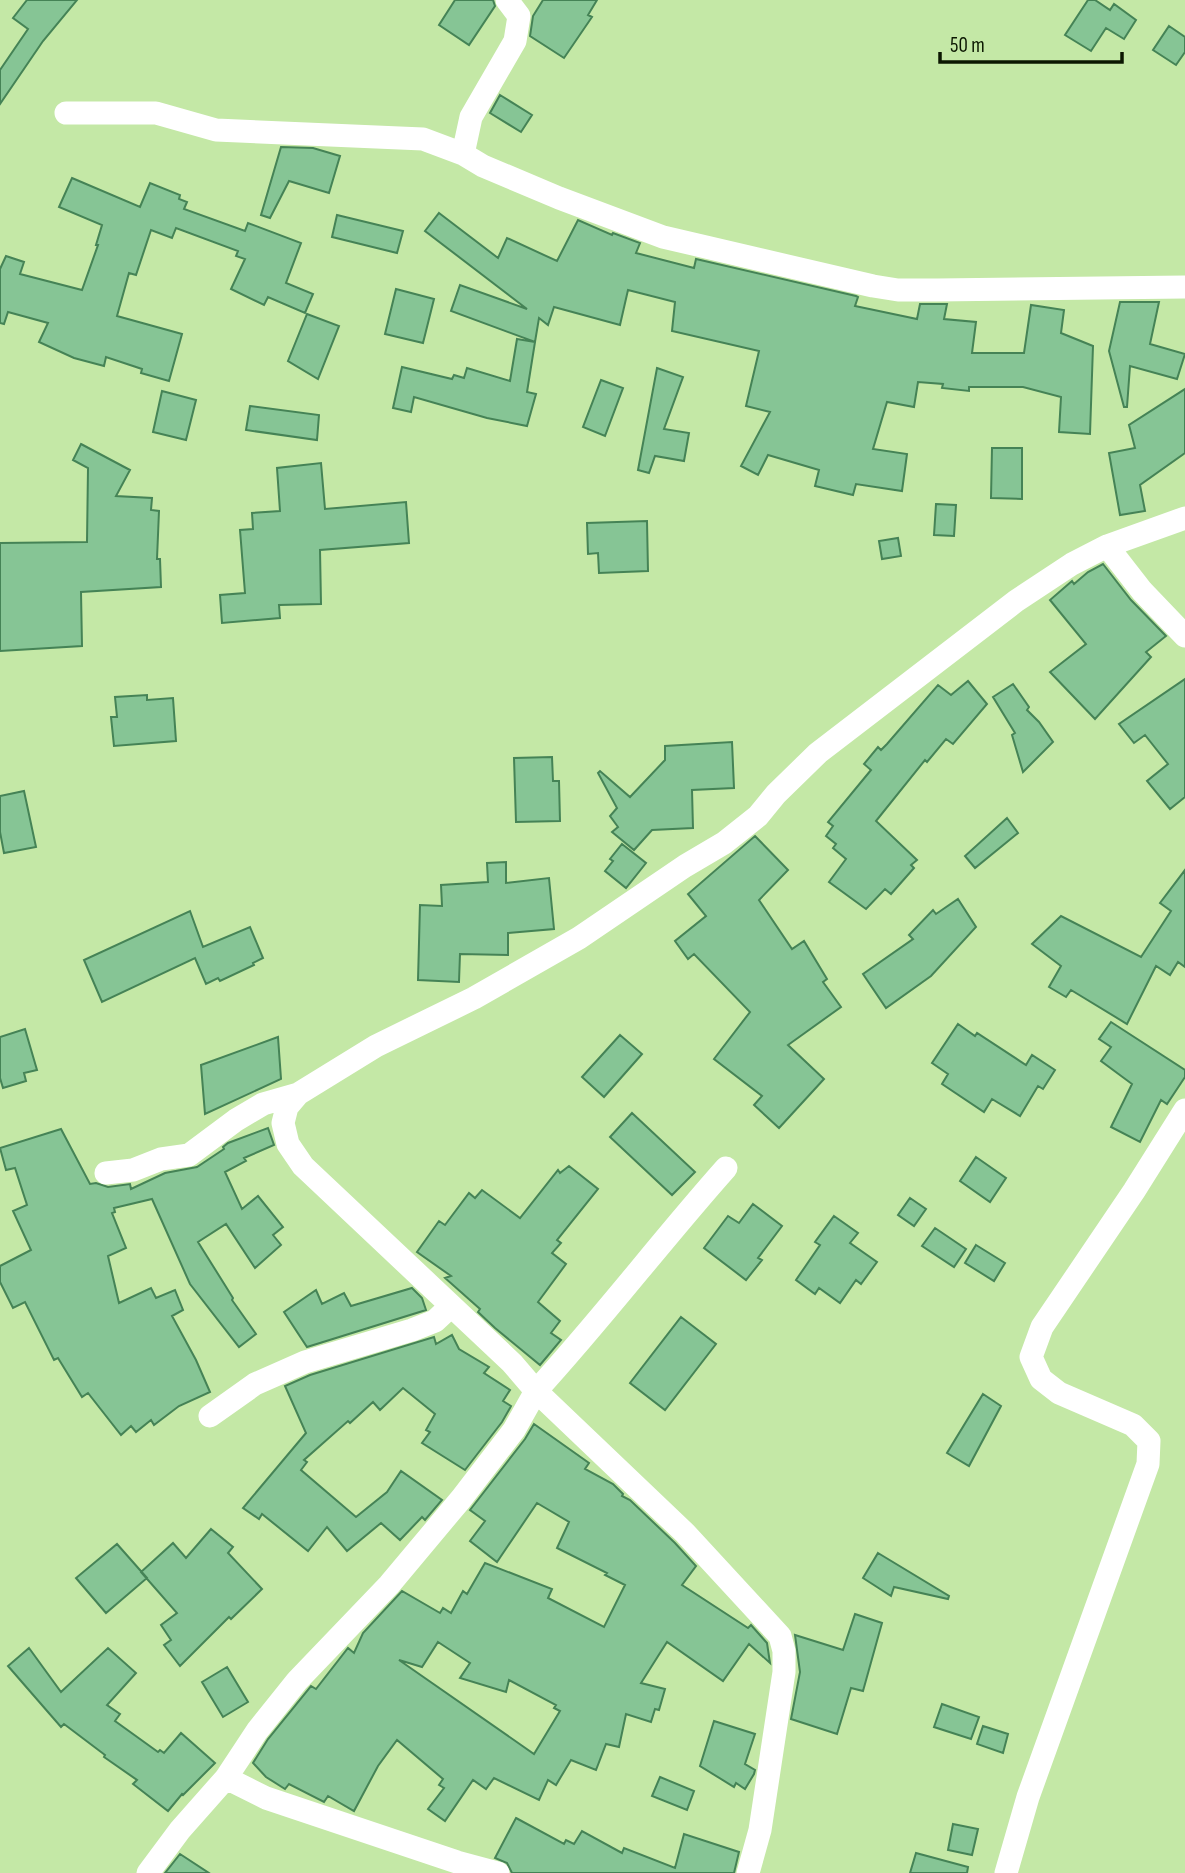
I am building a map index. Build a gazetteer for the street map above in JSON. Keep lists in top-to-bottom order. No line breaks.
{"scale_bar":"50 m"}
